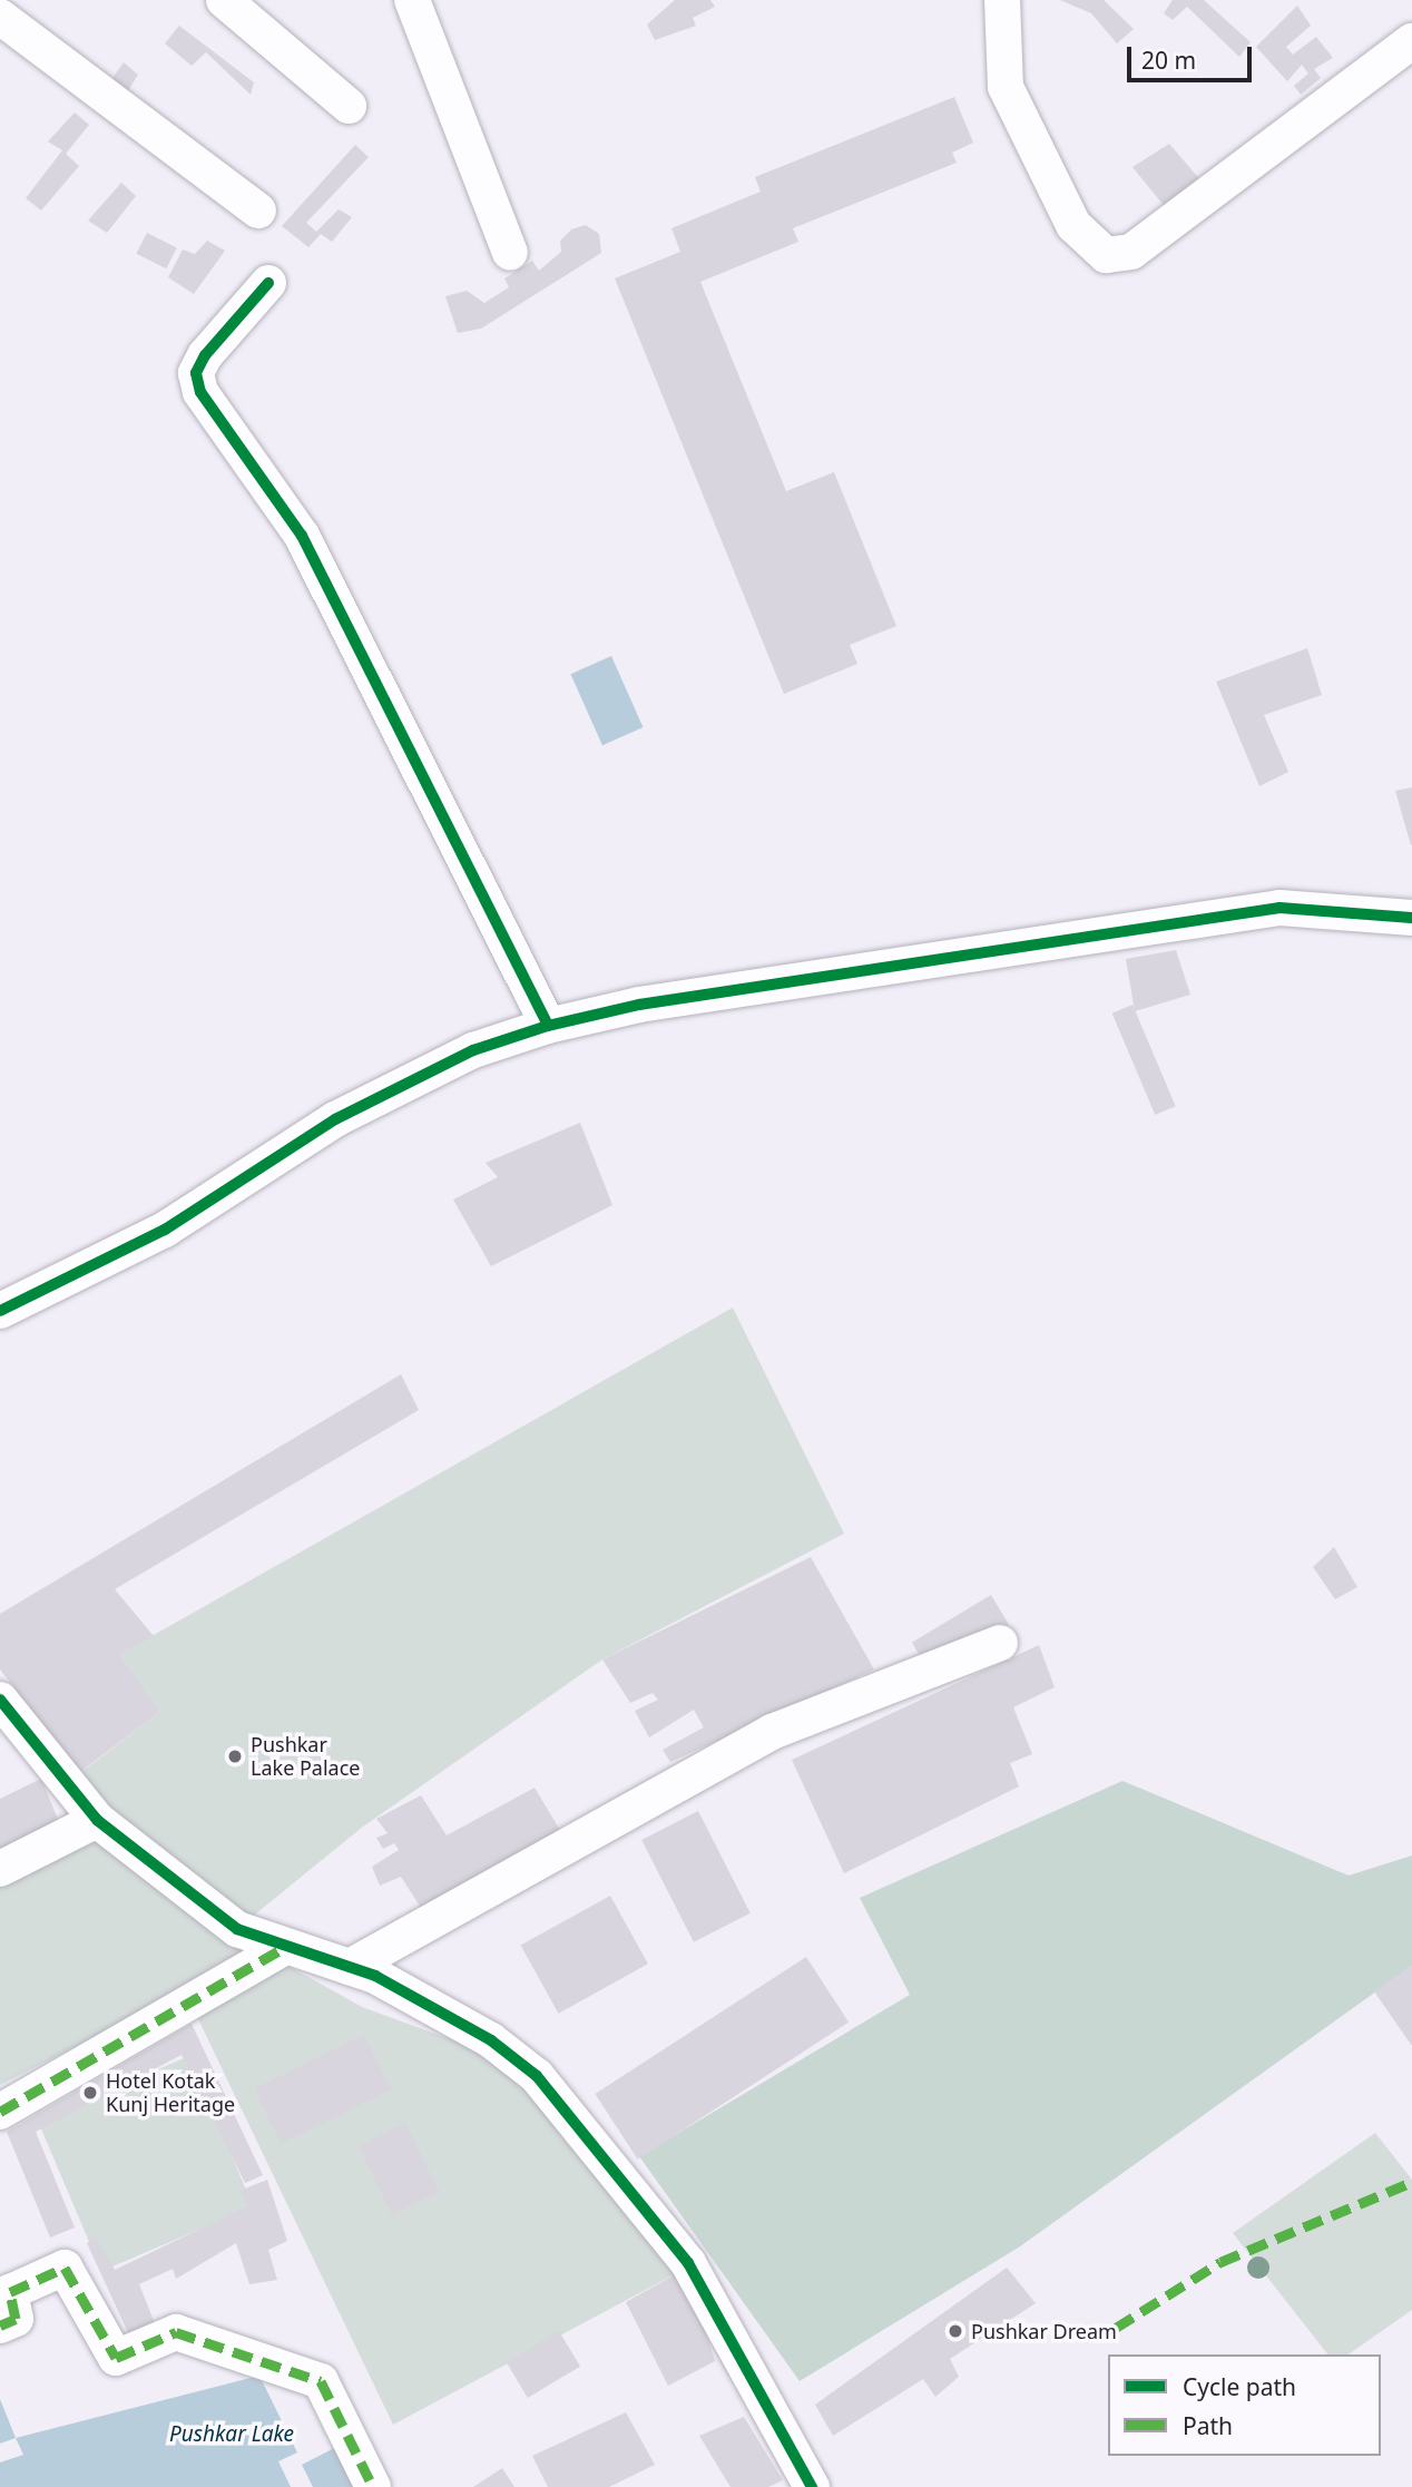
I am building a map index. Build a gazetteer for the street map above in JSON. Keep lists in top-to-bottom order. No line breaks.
{"water":["Pushkar Lake"],"places":["Pushkar Lake Palace","Hotel Kotak Kunj Heritage","Pushkar Dream"],"legend":["Cycle path","Path"],"scale_bar":"20 m"}
